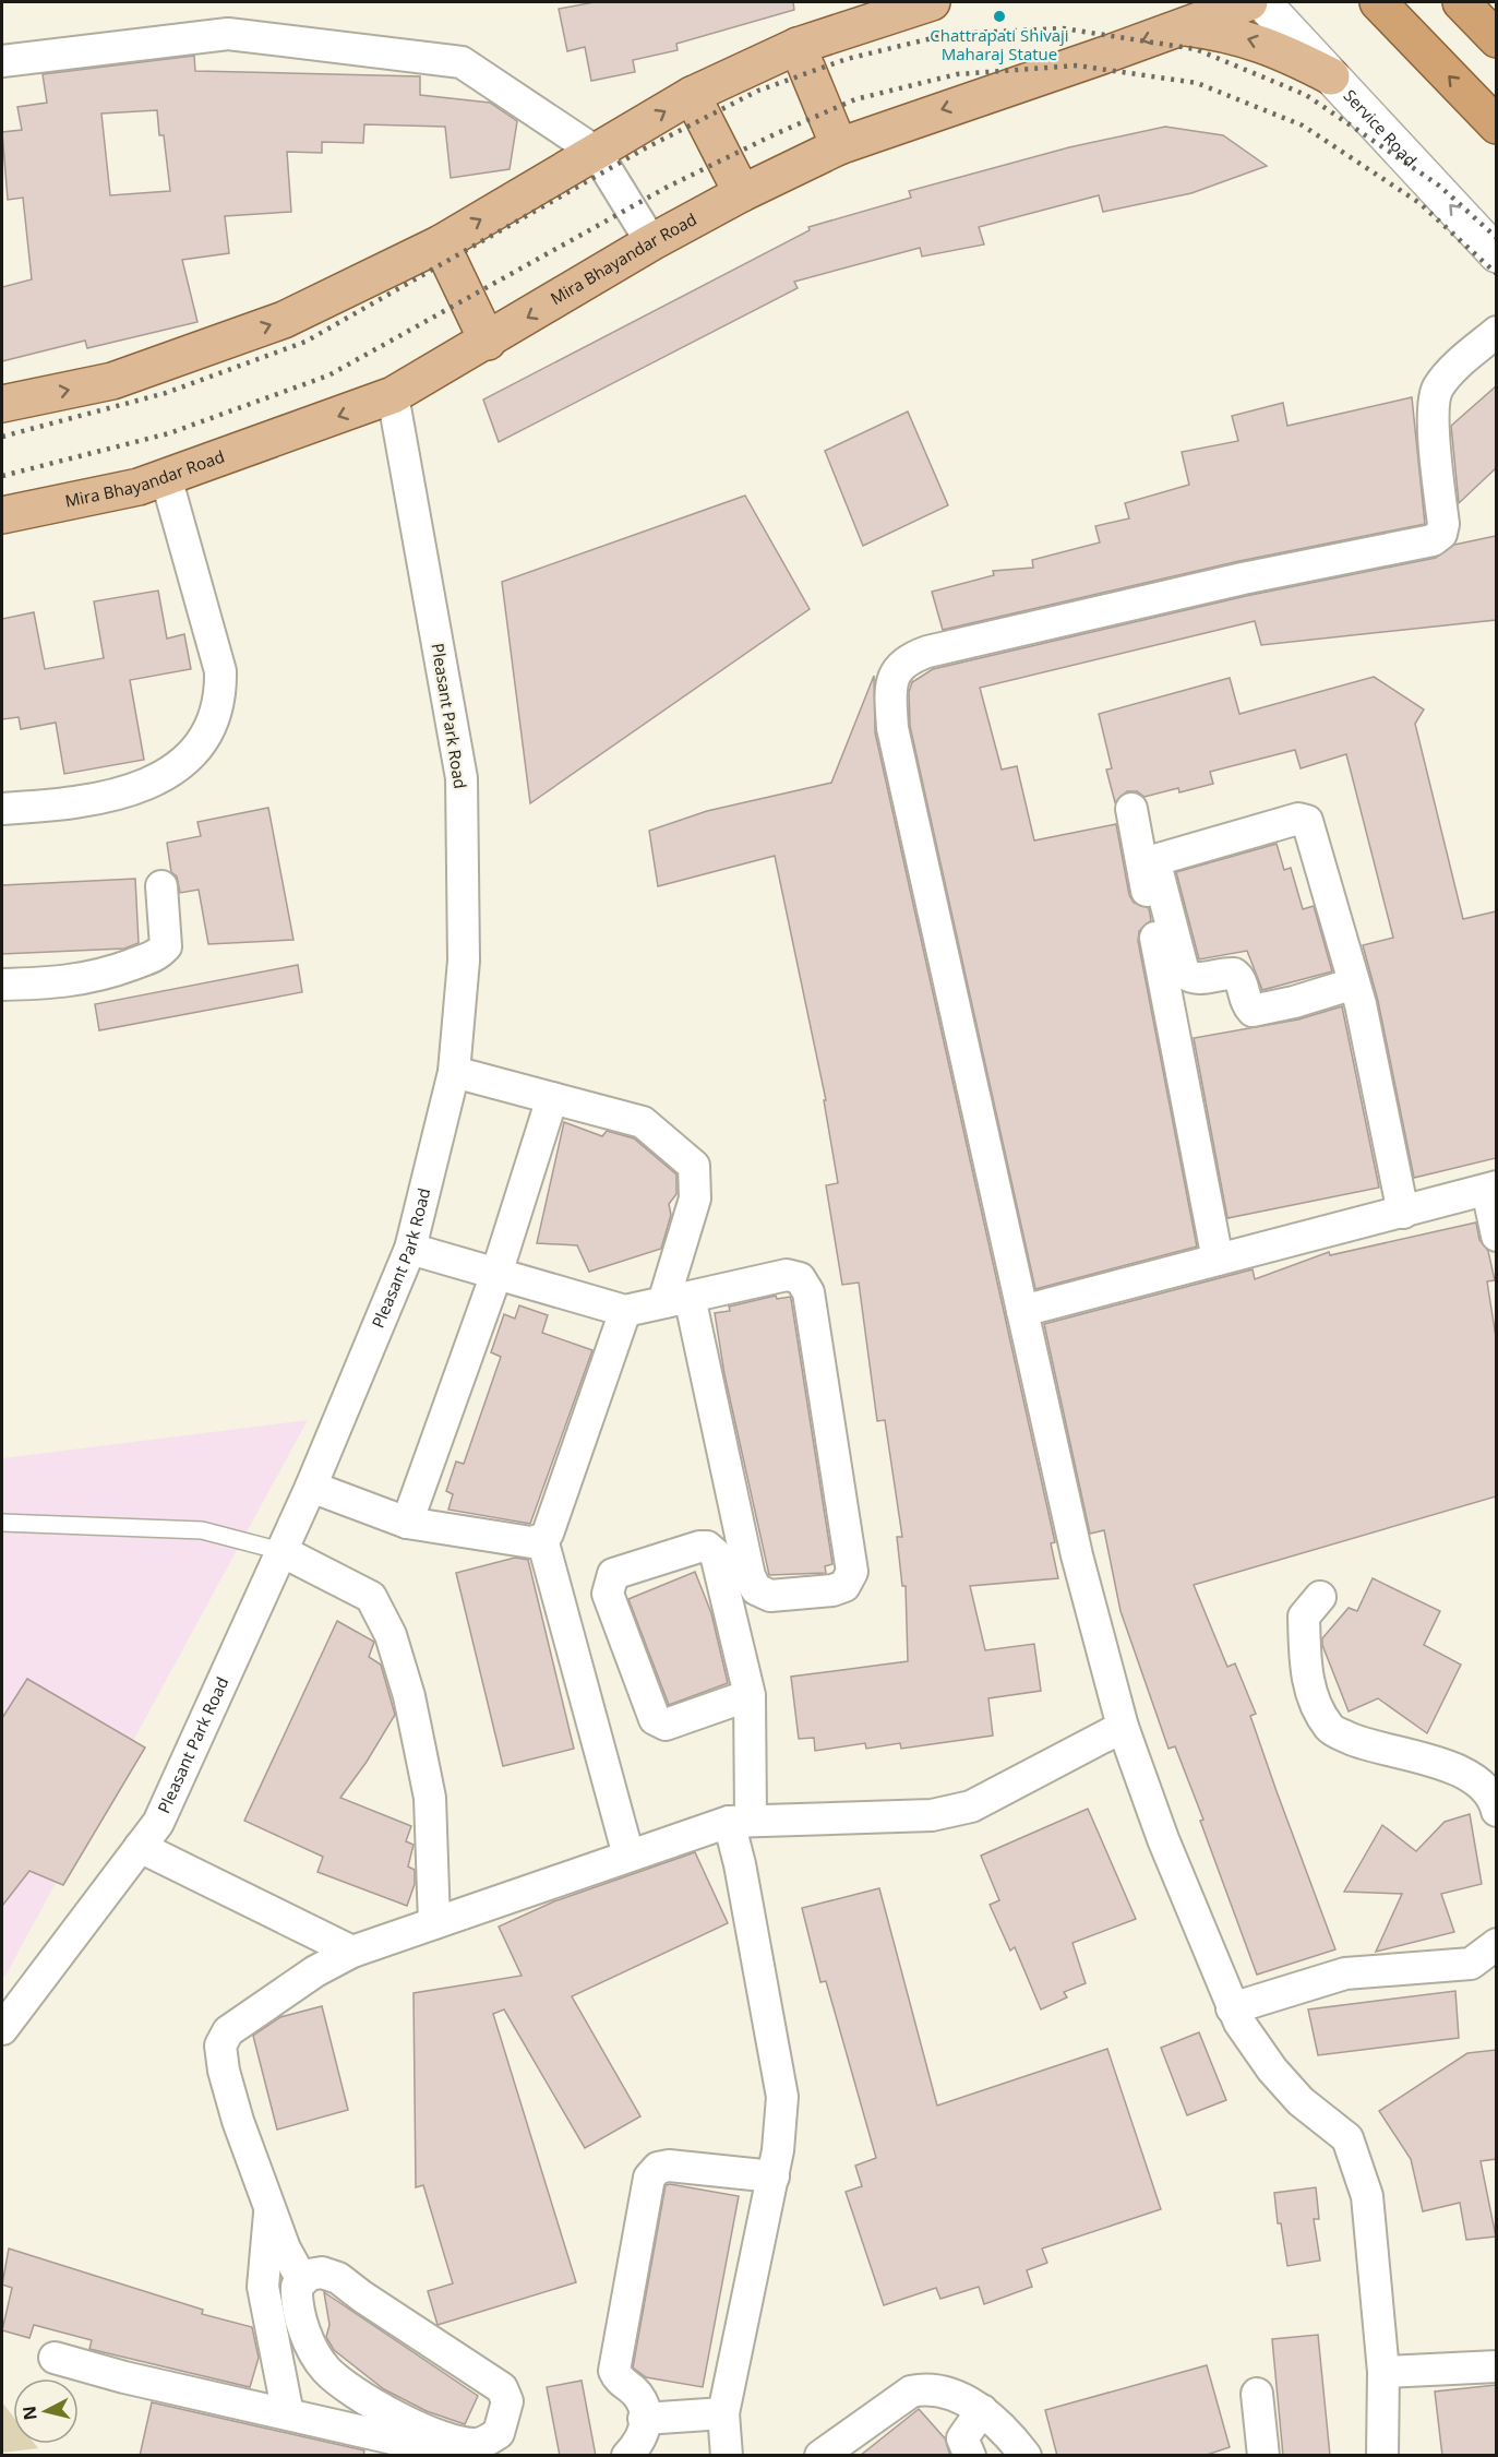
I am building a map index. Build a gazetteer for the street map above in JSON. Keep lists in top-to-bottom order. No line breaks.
{"streets":{"main road":["Service Road","Mira Bhayandar Road"],"street":["Pleasant Park Road"]},"crossings":[["Mira Bhayandar Road","Pleasant Park Road"]],"one_way":["Service Road"],"places":["Chattrapati Shivaji Maharaj Statue"],"north":"left"}
